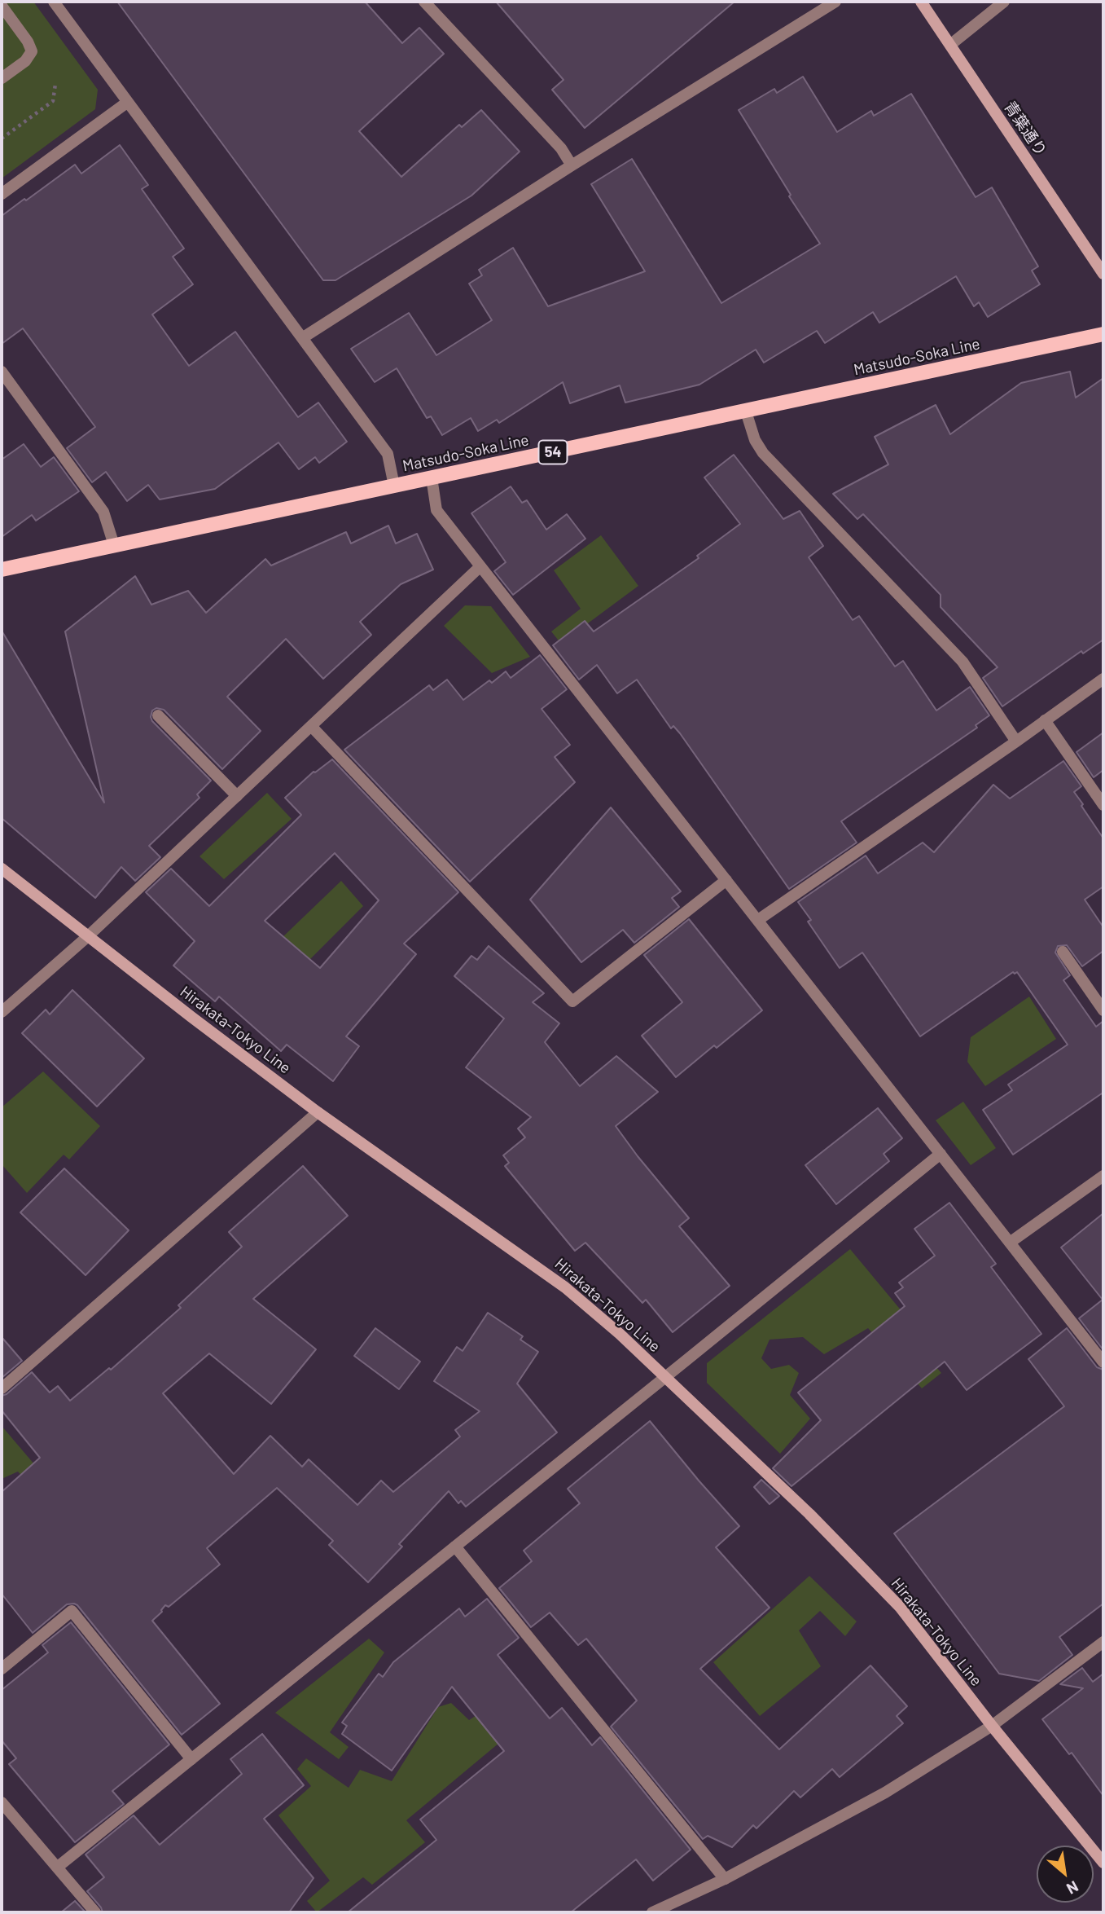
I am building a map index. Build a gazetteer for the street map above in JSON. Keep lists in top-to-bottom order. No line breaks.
{"streets":{"main road":["青葉通り","Matsudo-Soka Line","54","Hirakata-Tokyo Line"]},"north":"bottom right"}
